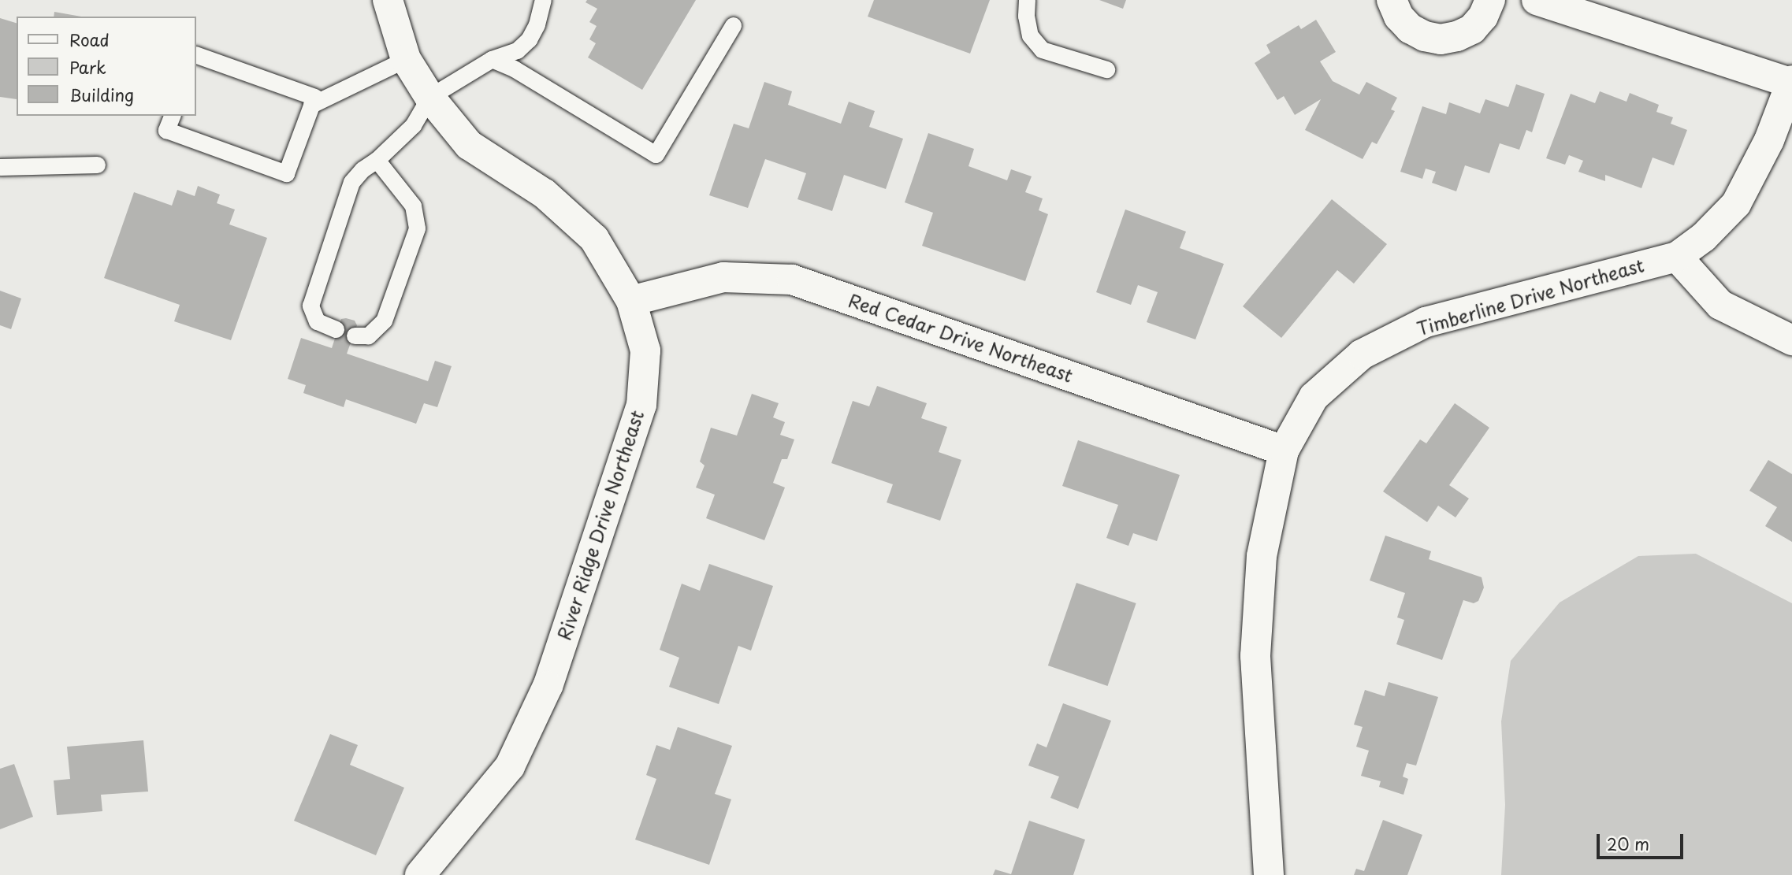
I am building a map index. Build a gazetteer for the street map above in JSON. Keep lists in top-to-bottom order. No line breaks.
{"streets":{"street":["Timberline Drive Northeast","Red Cedar Drive Northeast","River Ridge Drive Northeast"]},"crossings":[["Timberline Drive Northeast","Red Cedar Drive Northeast"],["Red Cedar Drive Northeast","River Ridge Drive Northeast"]],"legend":["Road","Park","Building"],"scale_bar":"20 m"}
